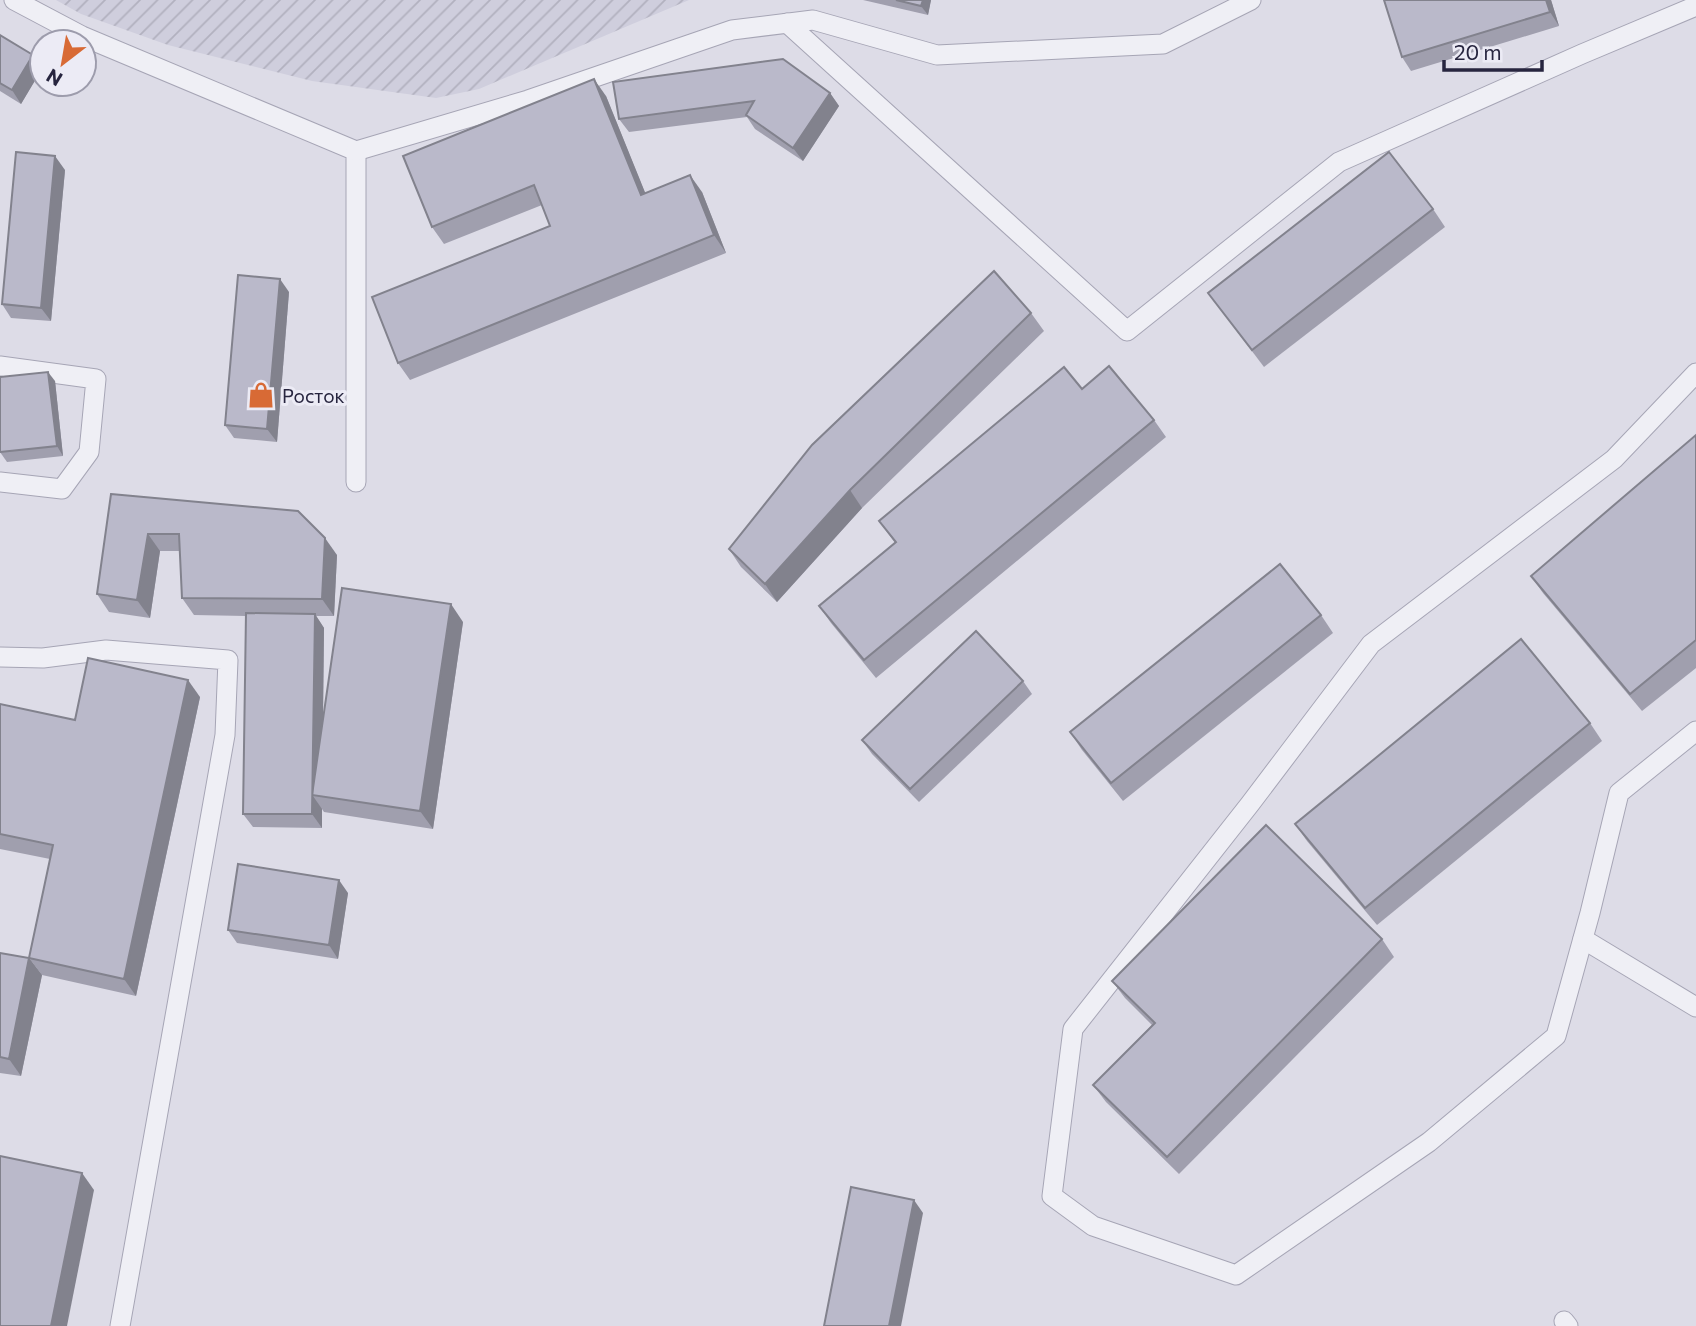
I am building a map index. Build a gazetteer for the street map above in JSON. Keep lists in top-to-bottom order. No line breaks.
{"places":{"shop":["Росток"]},"scale_bar":"20 m","north":"bottom left"}
